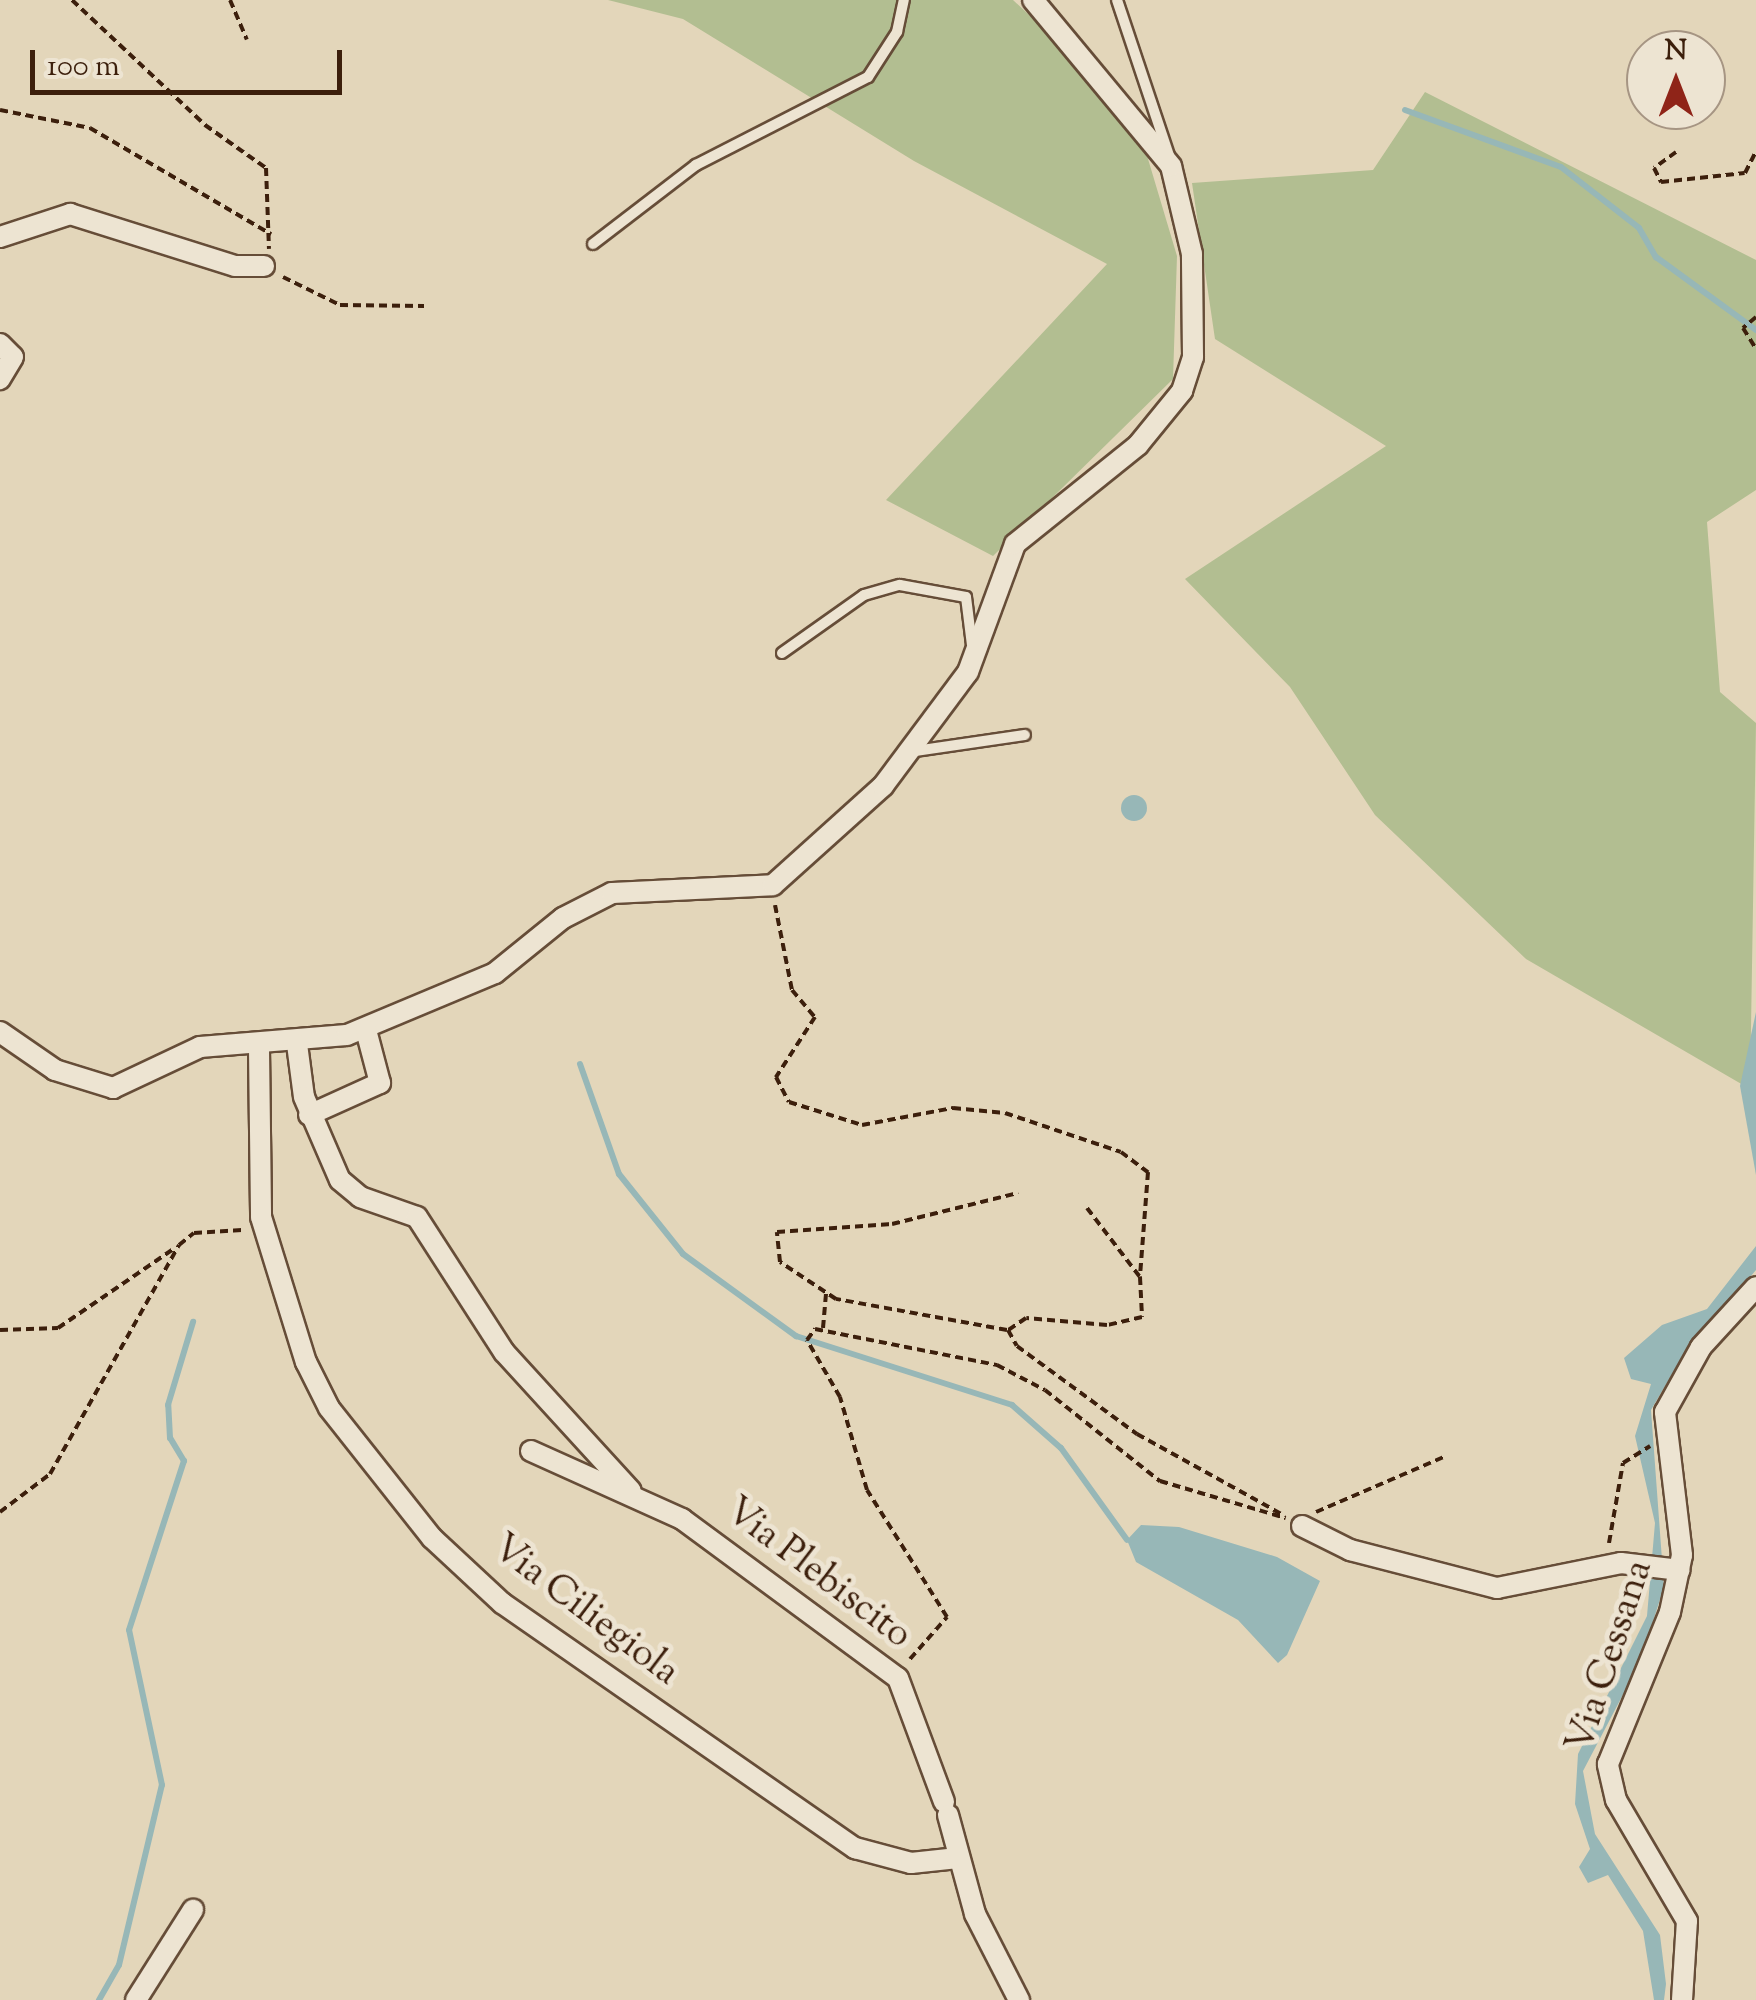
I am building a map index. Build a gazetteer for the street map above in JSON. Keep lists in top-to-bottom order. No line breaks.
{"streets":{"street":["Via Plebiscito","Via Ciliegiola","Via Cessana"]},"crossings":[["Via Plebiscito","Via Ciliegiola"]],"scale_bar":"100 m","north":"top"}
